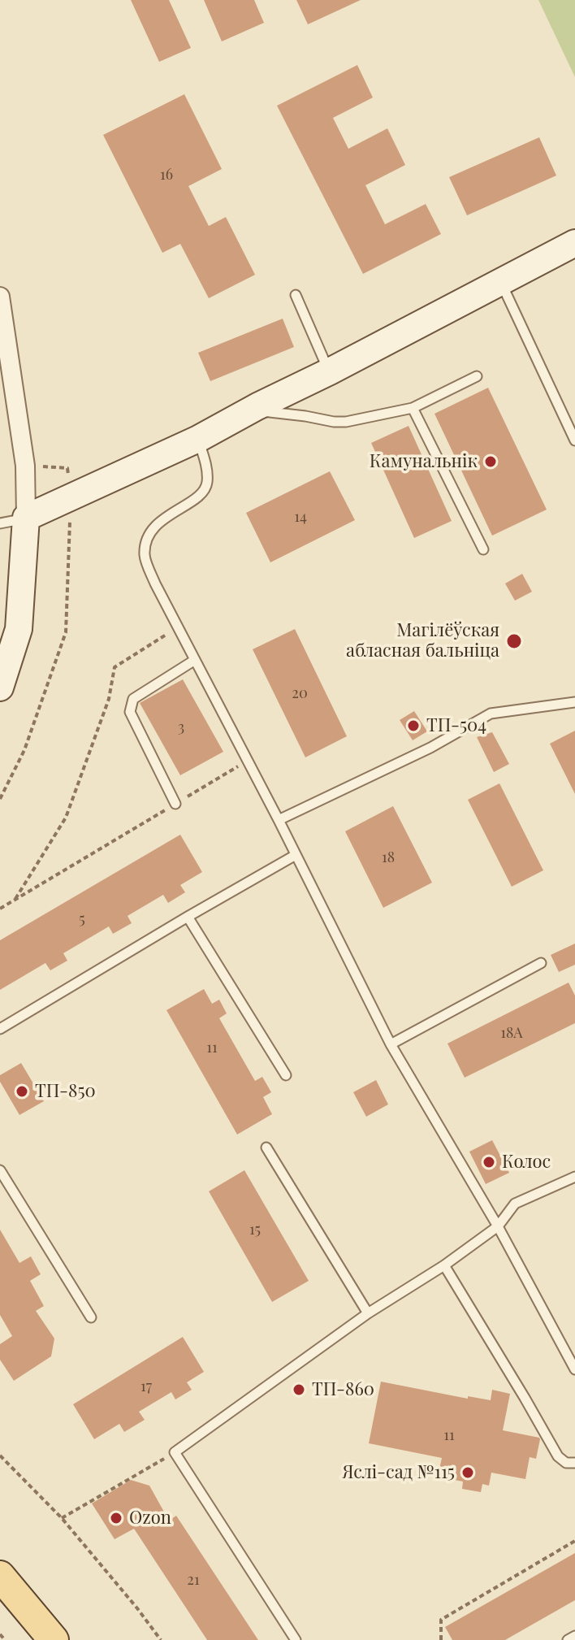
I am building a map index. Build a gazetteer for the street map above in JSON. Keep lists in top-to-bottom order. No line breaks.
{"places":["Камунальнік","Магілёўская абласная бальніца","ТП-504","ТП-850","Колос","ТП-860","Яслі-сад №115","Ozon"],"house_numbers":["16","14","20","3","18","5","18А","11","15","17","11","21"]}
